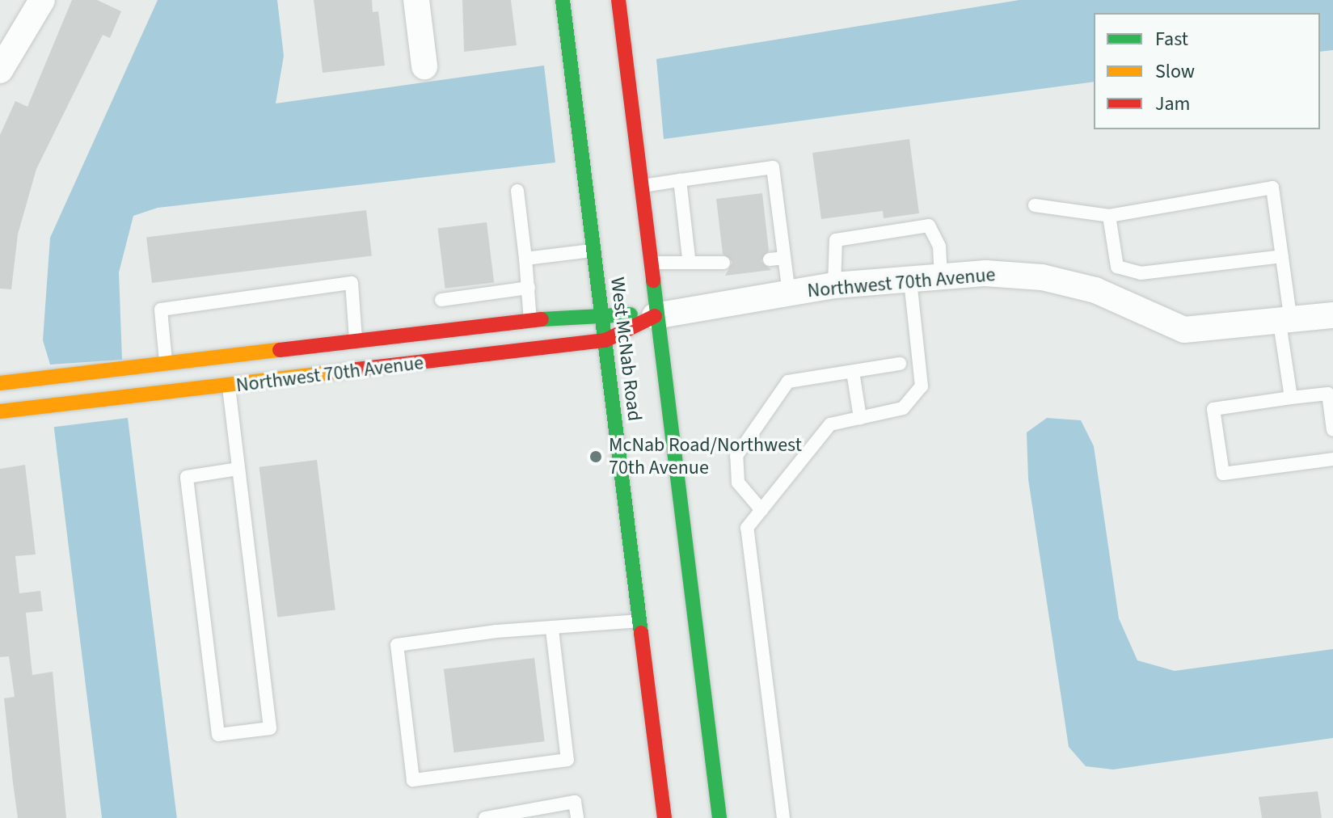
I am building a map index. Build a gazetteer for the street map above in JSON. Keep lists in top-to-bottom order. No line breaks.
{"streets":{"main road":["Northwest 70th Avenue","West McNab Road"]},"crossings":[["Northwest 70th Avenue","West McNab Road"]],"places":["McNab Road/Northwest 70th Avenue"],"legend":["Fast","Slow","Jam"]}
